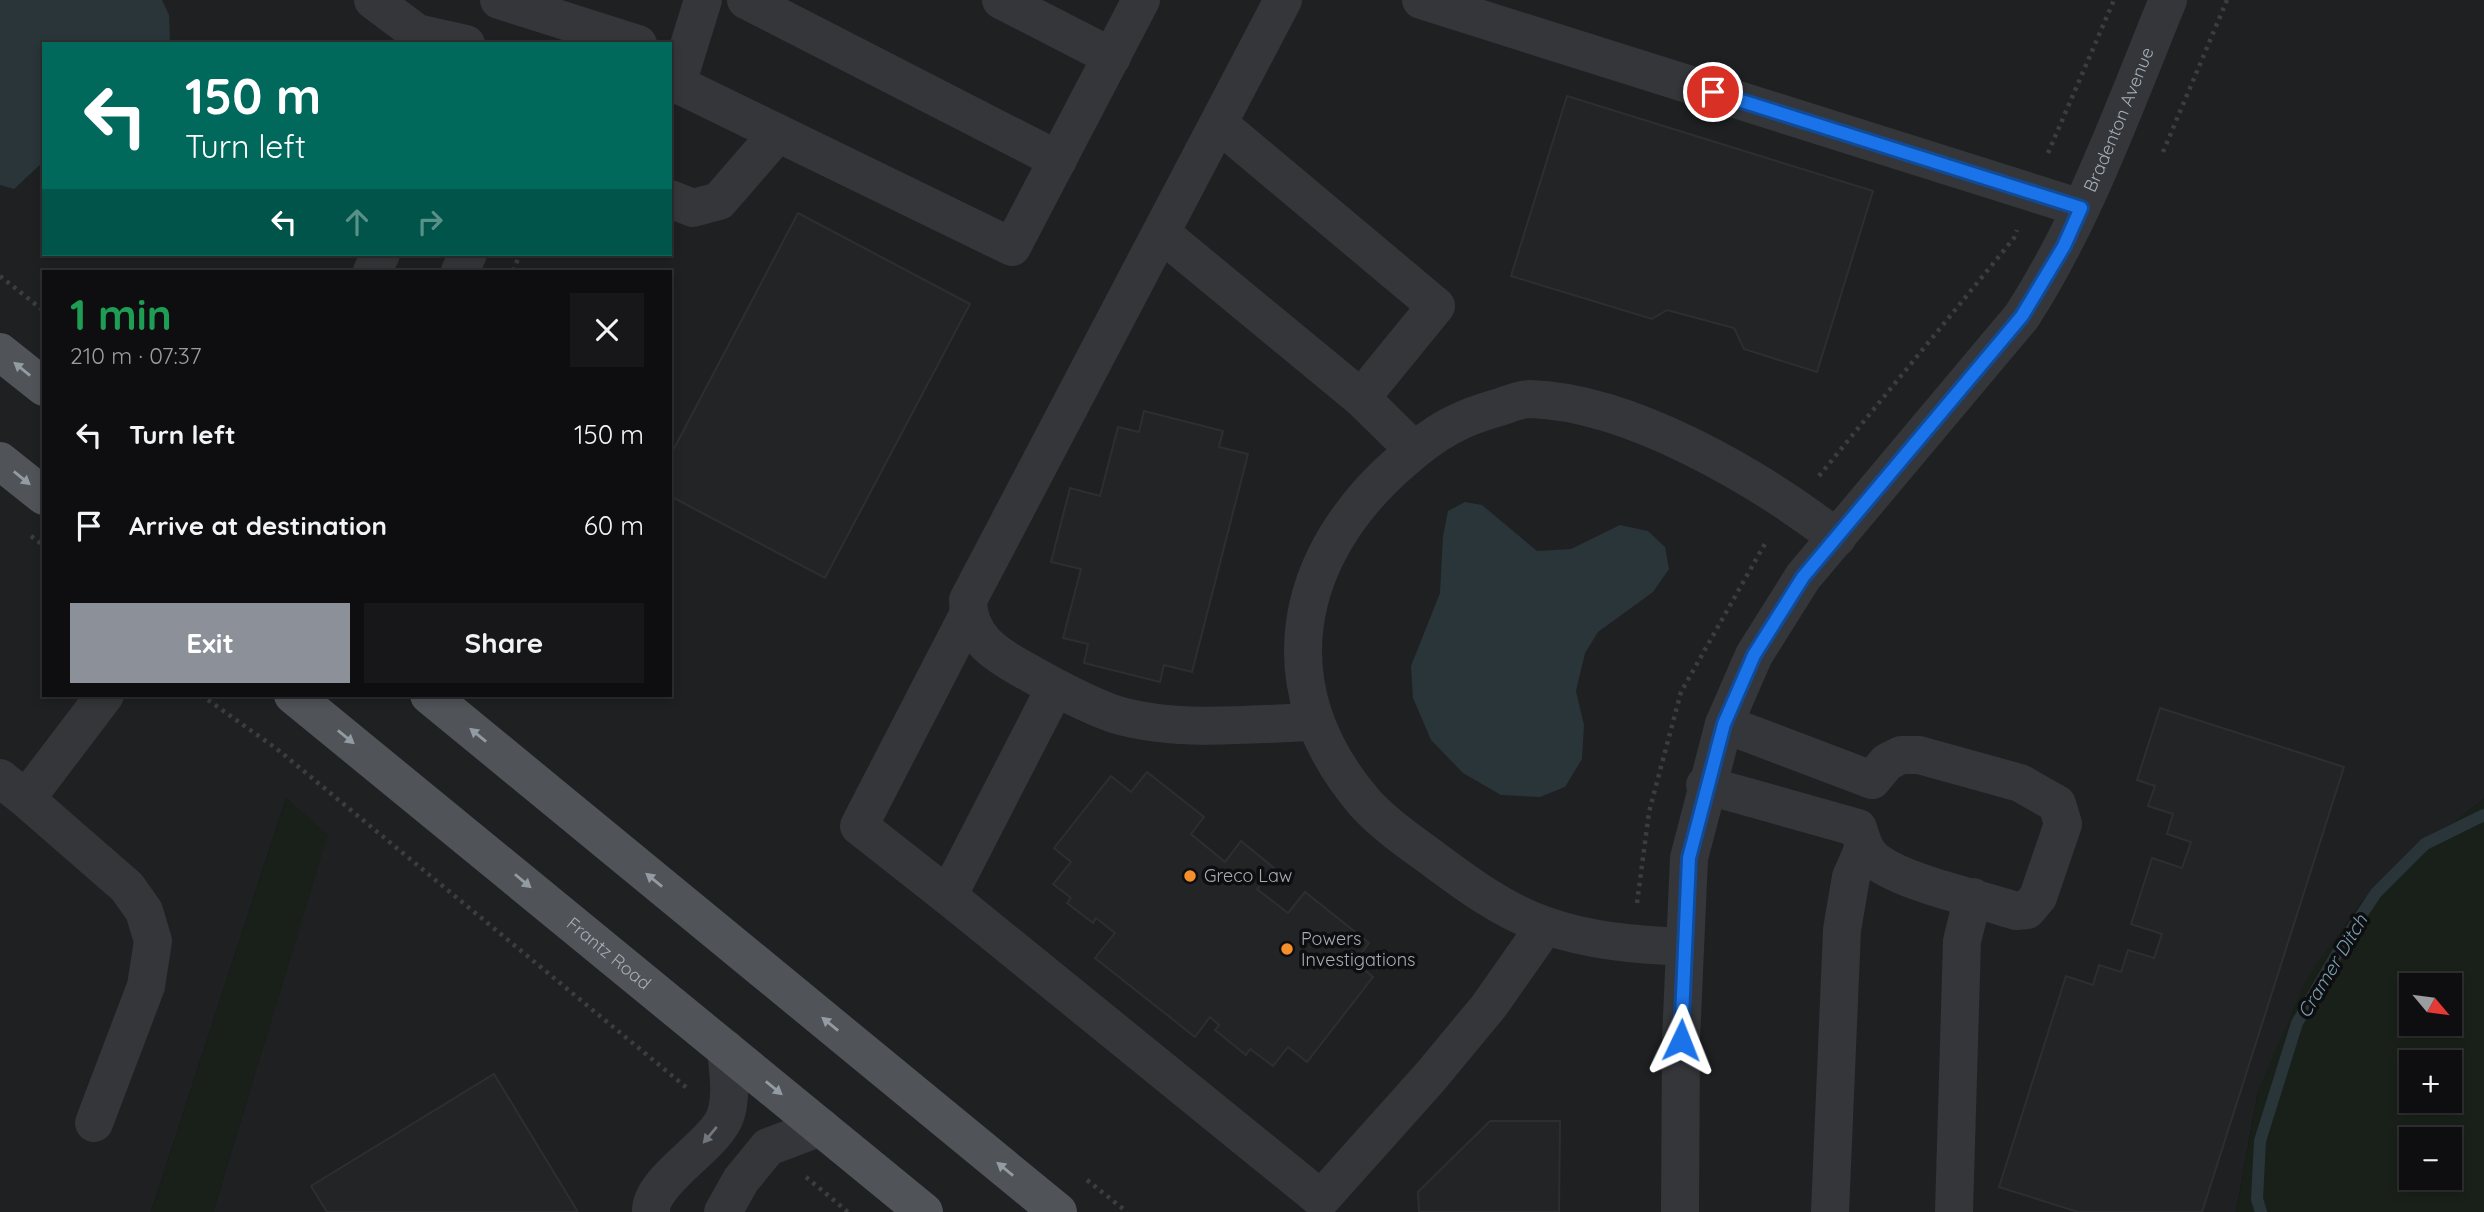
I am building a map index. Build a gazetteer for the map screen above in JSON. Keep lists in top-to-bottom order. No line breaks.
{"streets":{"main road":["Frantz Road"],"street":["Bradenton Avenue"]},"water":["Cramer Ditch"],"places":["Greco Law","Powers Investigations"],"north":"bottom right","page":{"turn":["150 m","Turn left"],"heading":["1 min","210 m · 07:37"],"list":[{"name":"Turn left","value":"150 m"},{"name":"Arrive at destination","value":"60 m"}],"buttons":["Exit","Share"],"map_buttons":["+","−"]}}
